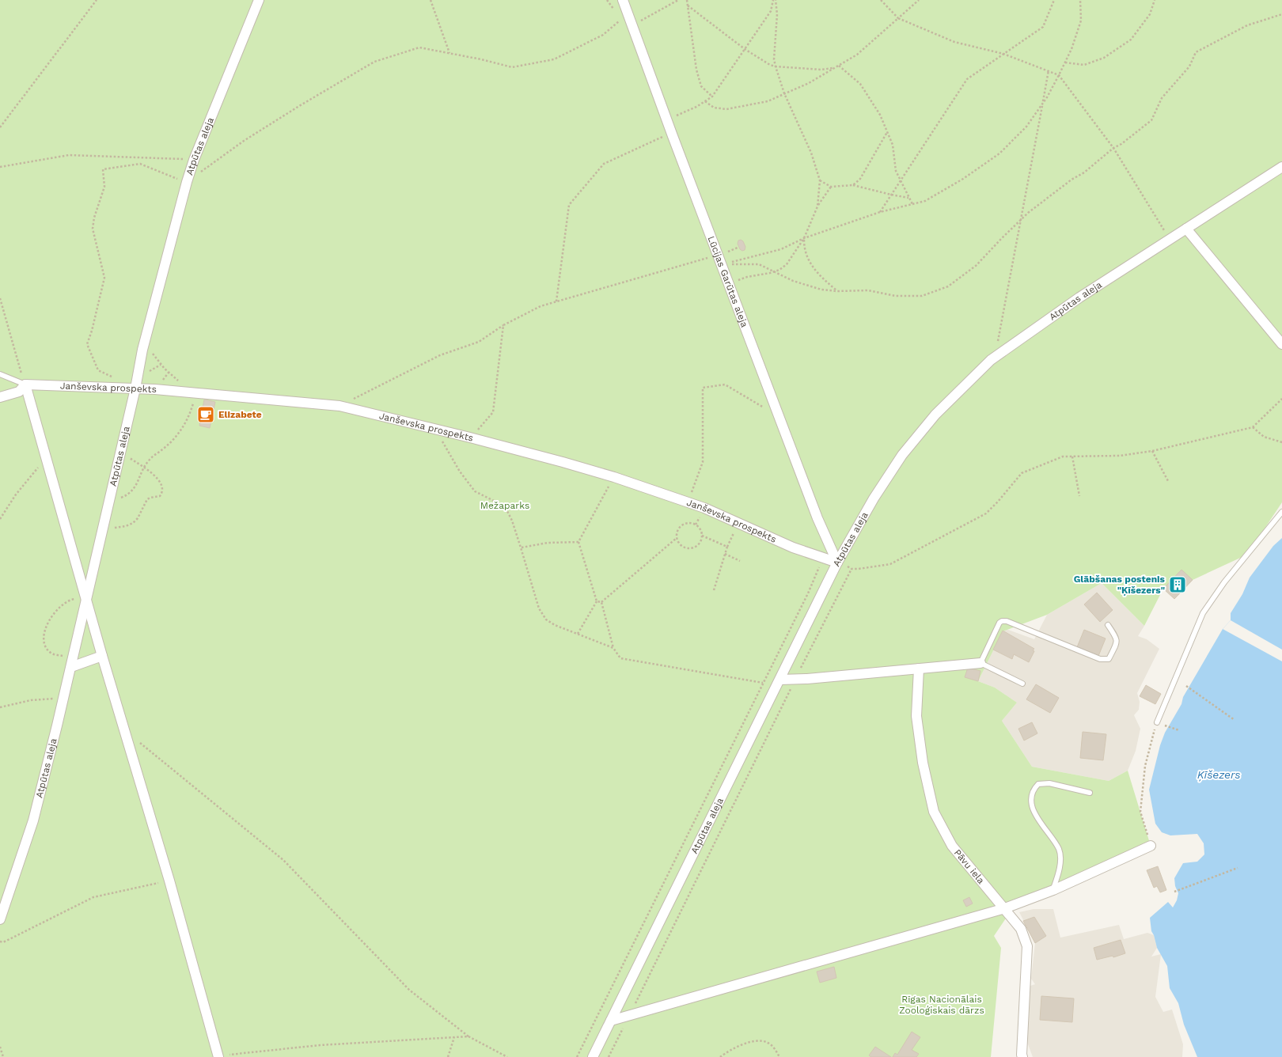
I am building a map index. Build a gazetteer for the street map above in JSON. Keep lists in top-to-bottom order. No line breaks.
{"streets":{"street":["Atpūtas aleja","Lūcijas Garūtas aleja","Janševska prospekts","Pāvu iela"]},"crossings":[["Atpūtas aleja","Lūcijas Garūtas aleja"],["Atpūtas aleja","Janševska prospekts"],["Lūcijas Garūtas aleja","Janševska prospekts"]],"water":["Ķīšezers"],"parks":["Mežaparks","Rīgas Nacionālais Zooloģiskais dārzs"],"places":{"cafe":["Elizabete"],"building":["Glābšanas postenis \"Ķīšezers\""]}}
